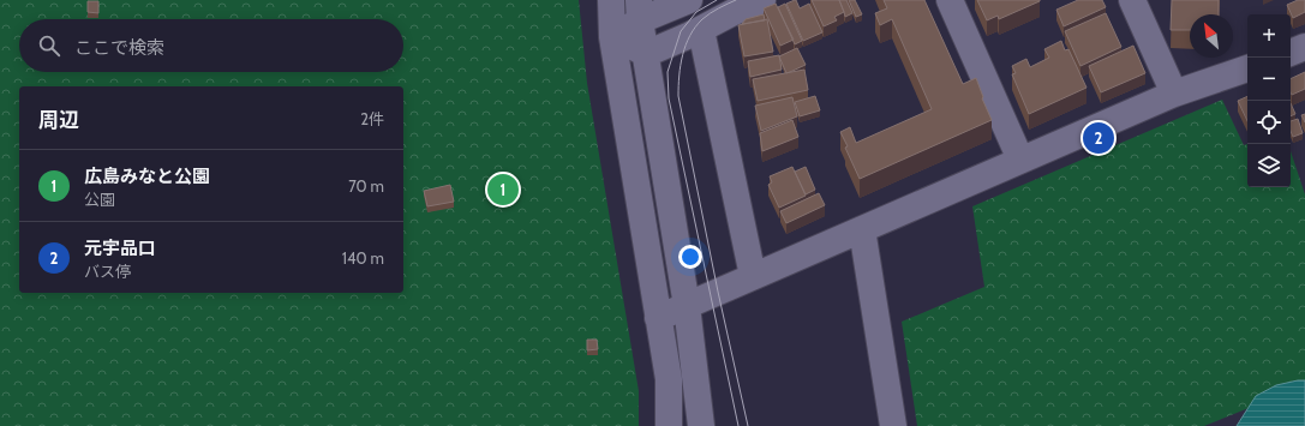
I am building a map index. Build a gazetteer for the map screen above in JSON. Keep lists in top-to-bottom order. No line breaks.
{"north":"top left","page":{"map_buttons":["+","−"],"search":"ここで検索","heading":["周辺","2件"],"pins":["2","1"],"list":[{"mark":"1","name":"広島みなと公園","note":"公園","value":"70 m"},{"mark":"2","name":"元宇品口","note":"バス停","value":"140 m"}]}}
